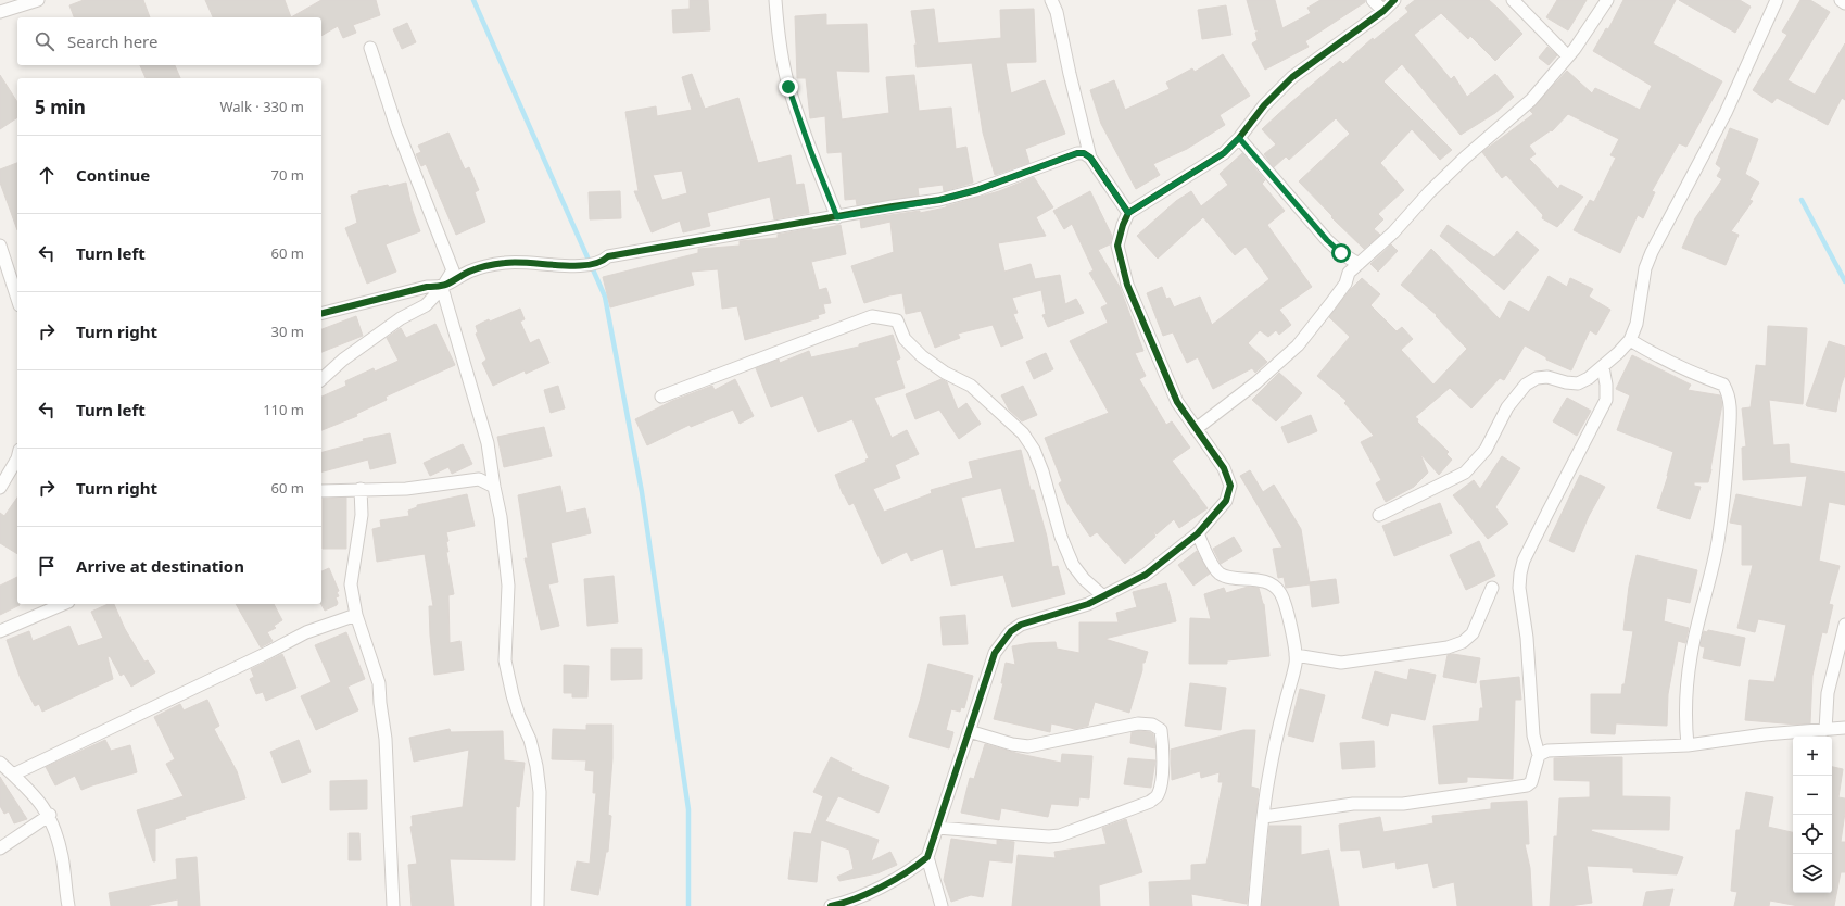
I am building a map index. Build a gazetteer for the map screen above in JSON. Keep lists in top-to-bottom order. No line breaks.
{"page":{"search":"Search here","heading":["5 min","Walk · 330 m"],"list":[["Continue","70 m"],["Turn left","60 m"],["Turn right","30 m"],["Turn left","110 m"],["Turn right","60 m"],"Arrive at destination"],"map_buttons":["+","−"]}}
